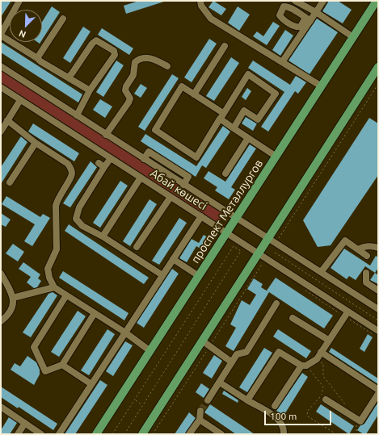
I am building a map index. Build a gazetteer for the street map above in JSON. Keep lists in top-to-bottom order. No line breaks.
{"streets":{"main road":["проспект Металлургов"],"street":["Абай көшесі"]},"crossings":[["Абай көшесі","проспект Металлургов"]],"scale_bar":"100 m","north":"bottom left"}
